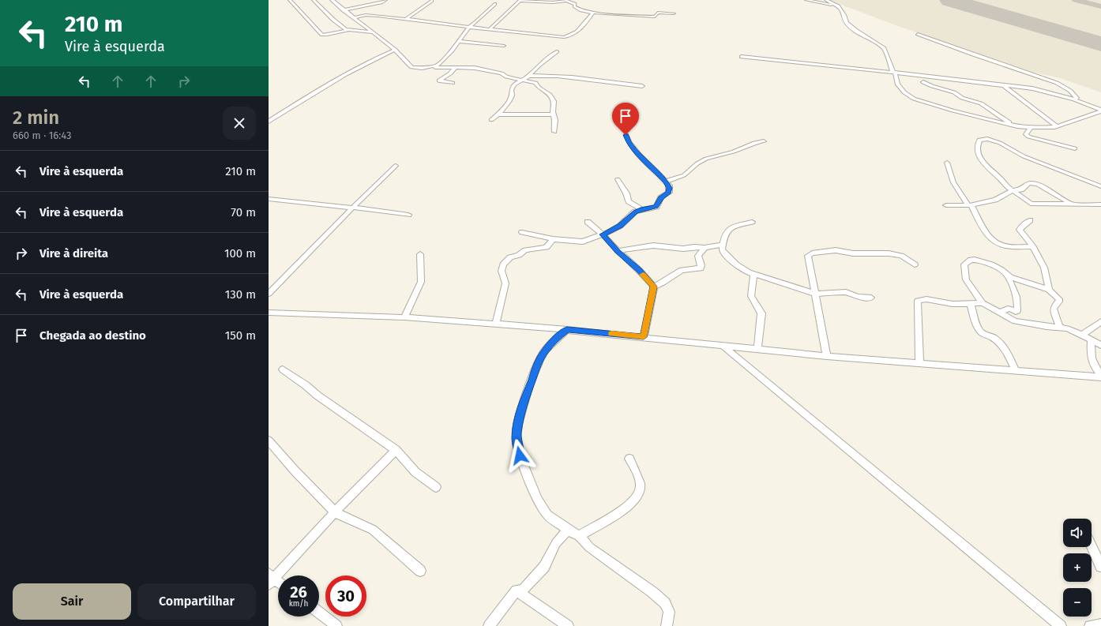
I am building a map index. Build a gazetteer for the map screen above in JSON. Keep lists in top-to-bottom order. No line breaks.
{"page":{"turn":["210 m","Vire à esquerda"],"heading":["2 min","660 m · 16:43"],"list":[{"name":"Vire à esquerda","value":"210 m"},{"name":"Vire à esquerda","value":"70 m"},{"name":"Vire à direita","value":"100 m"},{"name":"Vire à esquerda","value":"130 m"},{"name":"Chegada ao destino","value":"150 m"}],"map_buttons":["+","−"],"speed":"26 km/h","limit":"30","buttons":["Sair","Compartilhar"]}}
